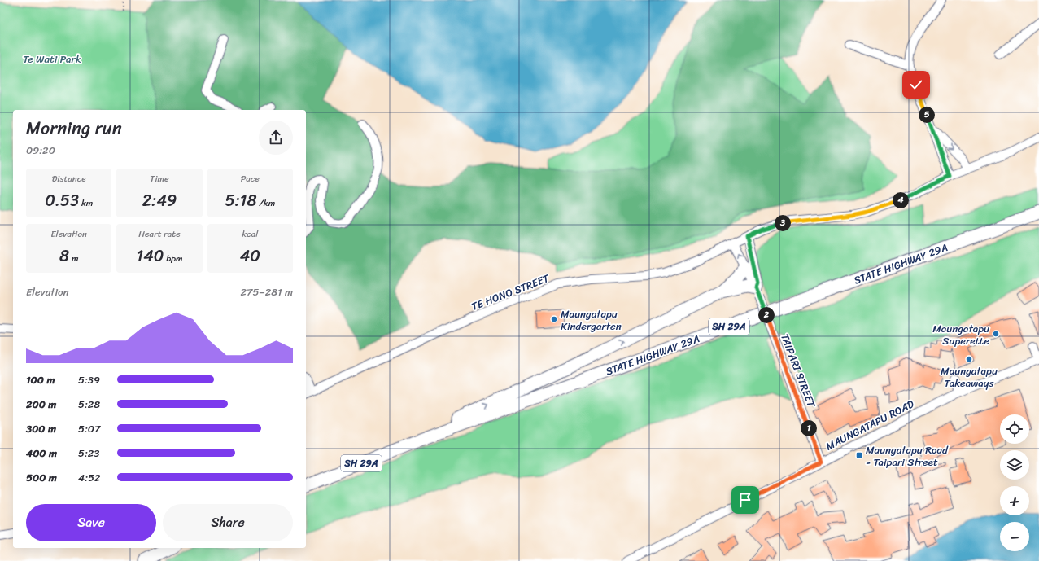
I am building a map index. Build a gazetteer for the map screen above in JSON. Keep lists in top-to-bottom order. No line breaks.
{"streets":{"highway":["STATE HIGHWAY 29A","SH 29A"],"street":["TE HONO STREET","TAIPARI STREET","MAUNGATAPU ROAD"]},"crossings":[["STATE HIGHWAY 29A","SH 29A"],["TE HONO STREET","TAIPARI STREET"],["SH 29A","TAIPARI STREET"],["TAIPARI STREET","MAUNGATAPU ROAD"]],"parks":["Te Wati Park"],"places":{"other":["Maungatapu Kindergarten","Maungatapu Superette","Maungatapu Takeaways"],"transit":["Maungatapu Road - Taipari Street"]},"page":{"pins":["5","4","3","2","1"],"heading":["Morning run","09:20"],"stats":[["Distance","0.53 km"],["Time","2:49"],["Pace","5:18 /km"],["Elevation","8 m"],["Heart rate","140 bpm"],["kcal","40"]],"chart":["Elevation","275–281 m"],"list":[{"name":"100 m","note":"5:39"},{"name":"200 m","note":"5:28"},{"name":"300 m","note":"5:07"},{"name":"400 m","note":"5:23"},{"name":"500 m","note":"4:52"}],"map_buttons":["+","−"],"buttons":["Save","Share"]}}
